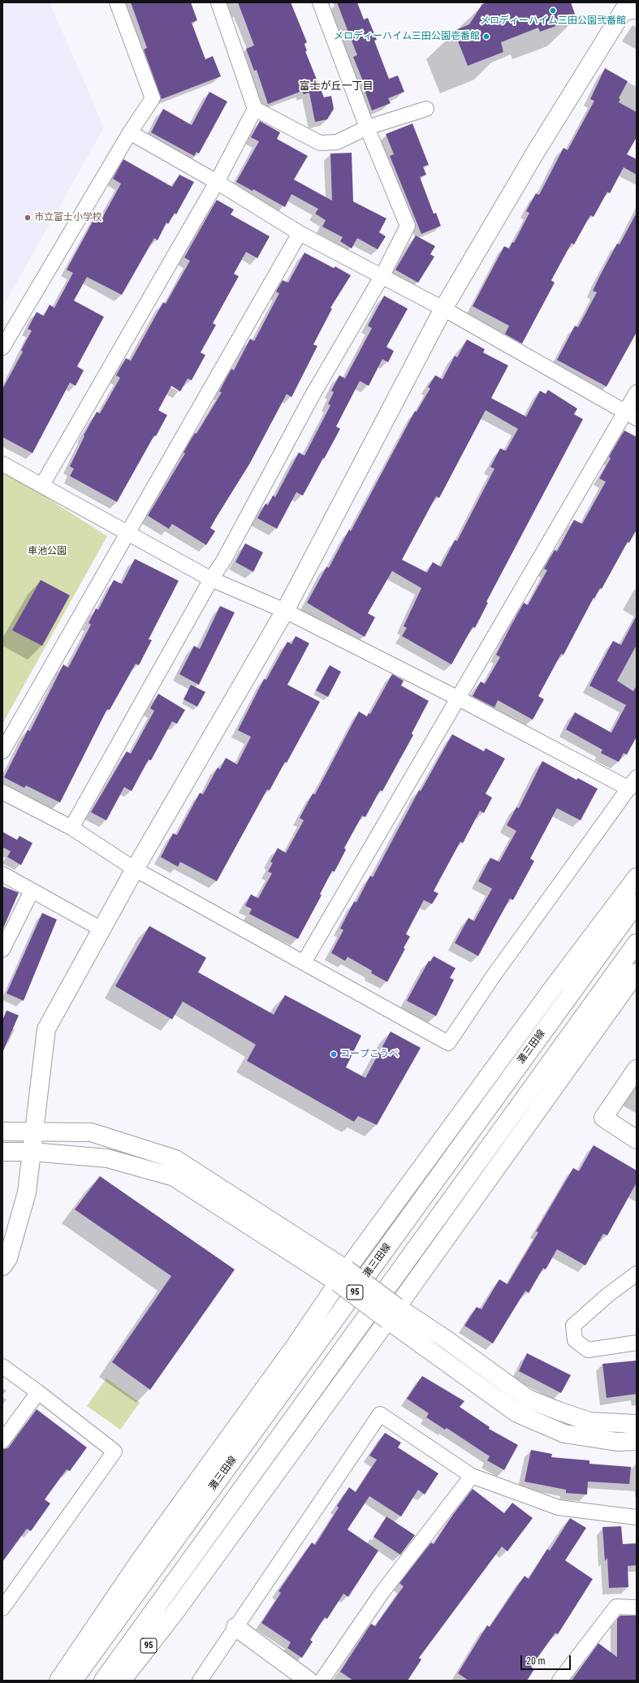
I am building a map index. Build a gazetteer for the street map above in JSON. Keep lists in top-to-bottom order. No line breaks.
{"streets":{"main road":["灘三田線","95"]},"districts":["富士が丘一丁目"],"parks":["車池公園"],"places":["メロディーハイム三田公園弐番館","メロディーハイム三田公園壱番館","市立富士小学校","コープこうべ"],"scale_bar":"20 m"}
